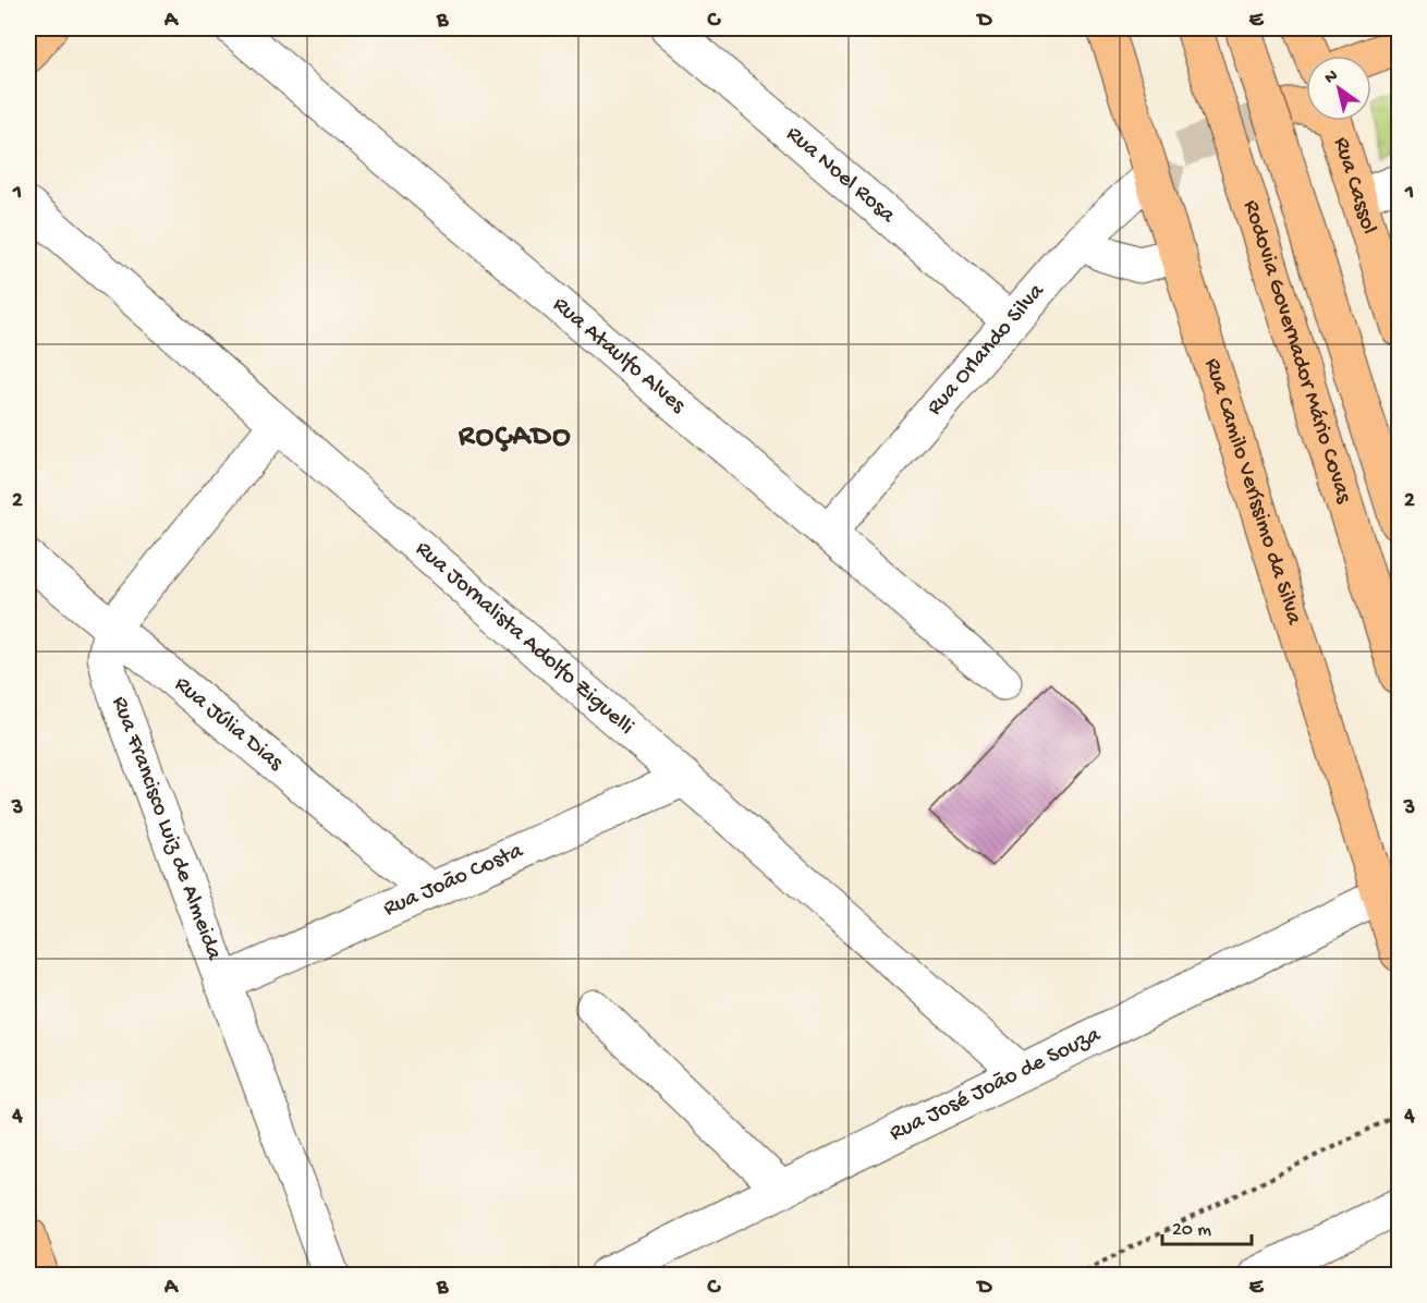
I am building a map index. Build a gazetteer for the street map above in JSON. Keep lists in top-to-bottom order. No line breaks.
{"streets":{"main road":["Rua Cassol","Rodovia Governador Mário Covas","Rua Camilo Veríssimo da Silva"],"street":["Rua Noel Rosa","Rua Orlando Silva","Rua Ataulfo Alves","Rua Jornalista Adolfo Ziguelli","Rua Júlia Dias","Rua Francisco Luiz de Almeida","Rua João Costa","Rua José João de Souza"]},"crossings":[["Rua Noel Rosa","Rua Orlando Silva"],["Rua Cassol","Rodovia Governador Mário Covas"],["Rua Orlando Silva","Rua Ataulfo Alves"],["Rua Orlando Silva","Rua Camilo Veríssimo da Silva"],["Rua Camilo Veríssimo da Silva","Rua José João de Souza"],["Rua Jornalista Adolfo Ziguelli","Rua João Costa"],["Rua Jornalista Adolfo Ziguelli","Rua José João de Souza"],["Rua Júlia Dias","Rua Francisco Luiz de Almeida"],["Rua Júlia Dias","Rua João Costa"],["Rua Francisco Luiz de Almeida","Rua João Costa"]],"districts":["ROÇADO"],"scale_bar":"20 m","north":"top left","grid":{"columns":["A","B","C","D","E"],"rows":["1","2","3","4"]}}
